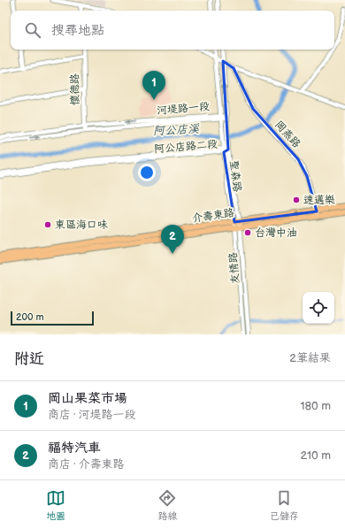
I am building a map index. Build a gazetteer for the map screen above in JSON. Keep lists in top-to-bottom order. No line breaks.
{"streets":{"main road":["介壽東路"],"street":["懷德路","河堤路一段","岡燕路","阿公店路二段","聖森路","友情路"]},"crossings":[["懷德路","河堤路一段"],["河堤路一段","聖森路"],["岡燕路","介壽東路"],["阿公店路二段","聖森路"],["聖森路","介壽東路"],["聖森路","友情路"],["介壽東路","友情路"]],"water":["阿公店溪"],"places":["速邁樂","東區海口味","台灣中油"],"scale_bar":"200 m","page":{"search":"搜尋地點","pins":["1","2"],"scale":"200 m","heading":["附近","2筆結果"],"list":[{"mark":"1","name":"岡山果菜市場","note":"商店 · 河堤路一段","value":"180 m"},{"mark":"2","name":"福特汽車","note":"商店 · 介壽東路","value":"210 m"}],"nav":["地圖","路線","已儲存"]}}
